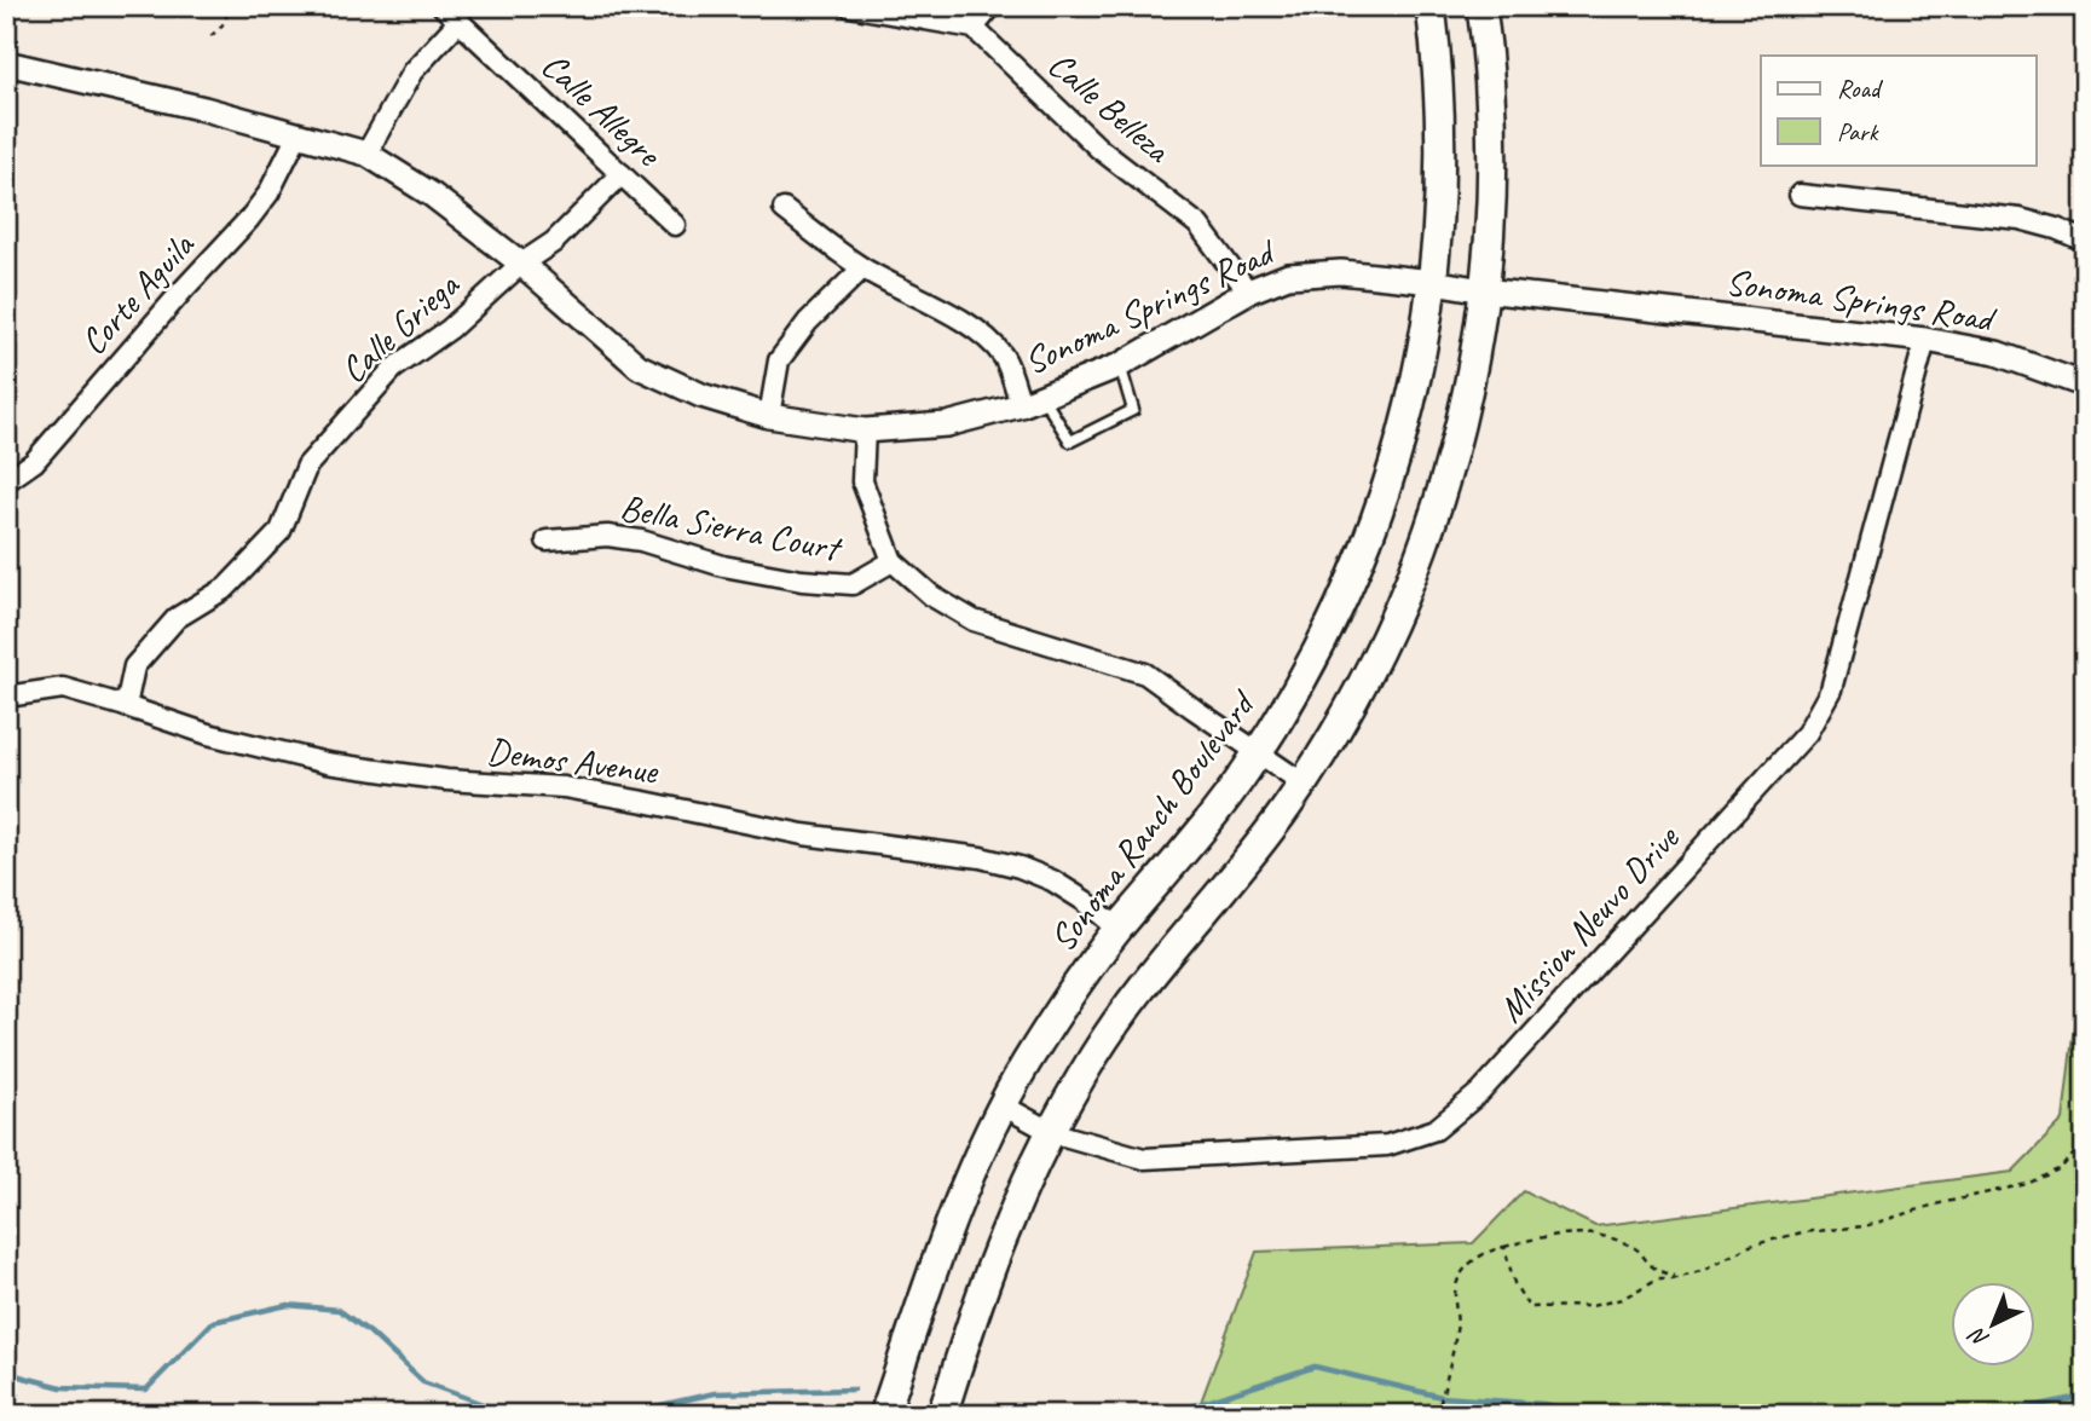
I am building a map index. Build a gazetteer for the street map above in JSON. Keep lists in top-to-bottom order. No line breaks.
{"streets":{"main road":["Sonoma Ranch Boulevard"],"street":["Calle Belleza","Calle Allegre","Corte Aguila","Sonoma Springs Road","Calle Griega","Bella Sierra Court","Demos Avenue","Mission Neuvo Drive"]},"crossings":[["Calle Belleza","Sonoma Springs Road"],["Calle Allegre","Calle Griega"],["Corte Aguila","Sonoma Springs Road"],["Sonoma Springs Road","Calle Griega"],["Sonoma Springs Road","Sonoma Ranch Boulevard"],["Sonoma Springs Road","Mission Neuvo Drive"],["Calle Griega","Demos Avenue"],["Demos Avenue","Sonoma Ranch Boulevard"],["Sonoma Ranch Boulevard","Mission Neuvo Drive"]],"legend":["Road","Park"],"north":"bottom left"}
